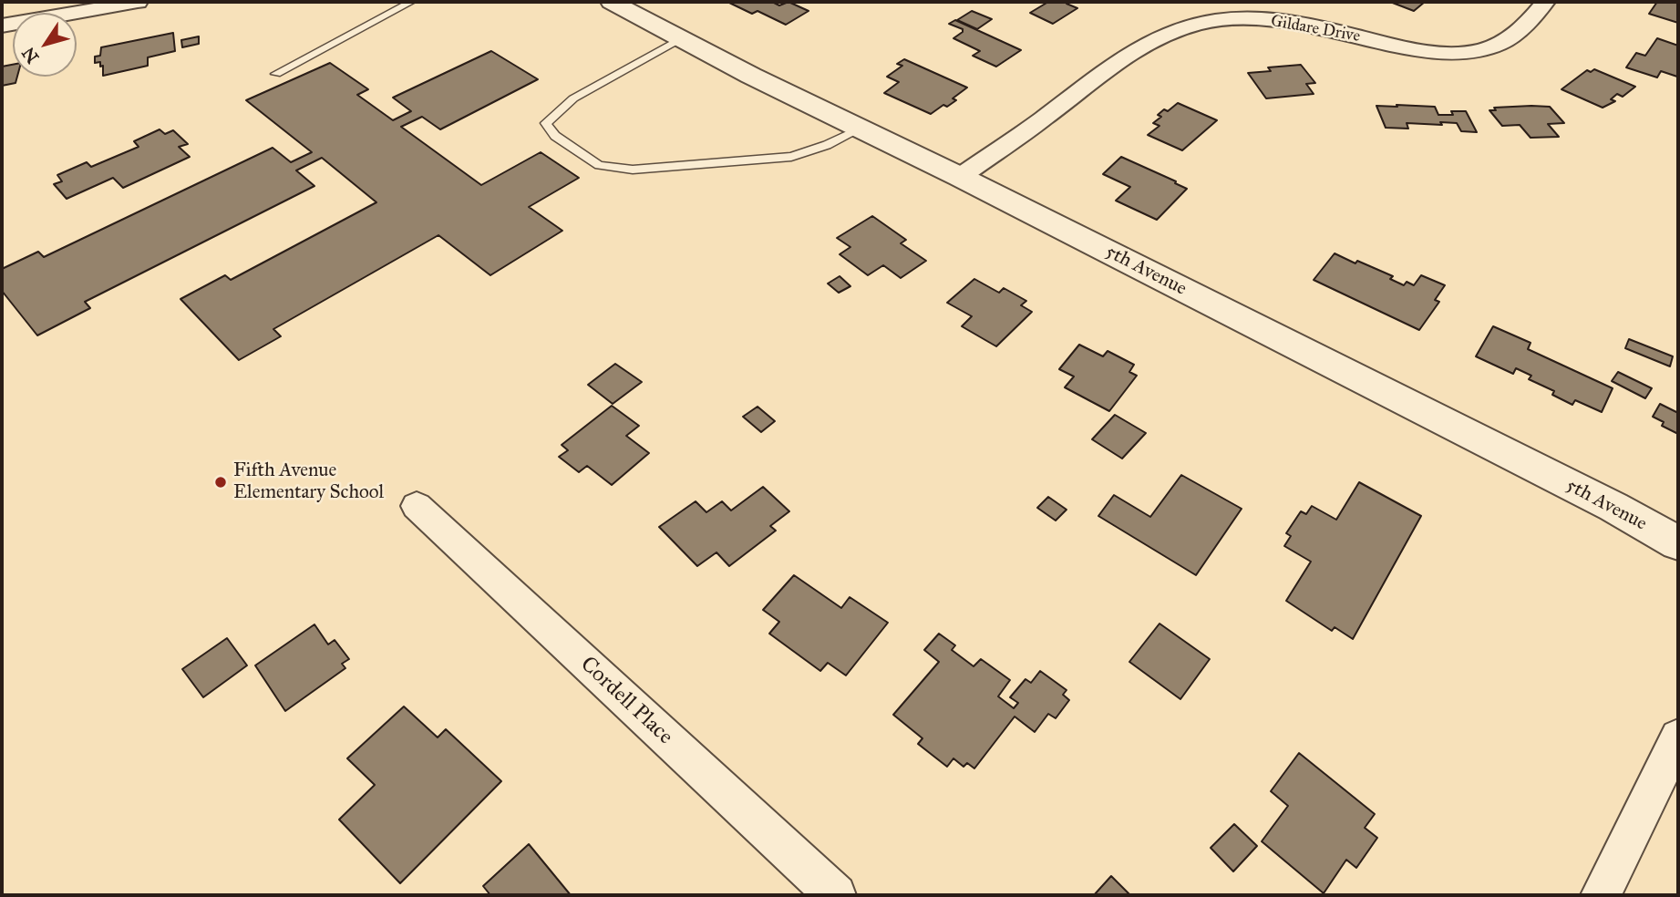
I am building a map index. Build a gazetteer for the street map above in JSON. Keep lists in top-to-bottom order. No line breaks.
{"streets":{"street":["Gildare Drive","5th Avenue","Cordell Place"]},"crossings":[["Gildare Drive","5th Avenue"]],"places":["Fifth Avenue Elementary School"],"north":"bottom left"}
